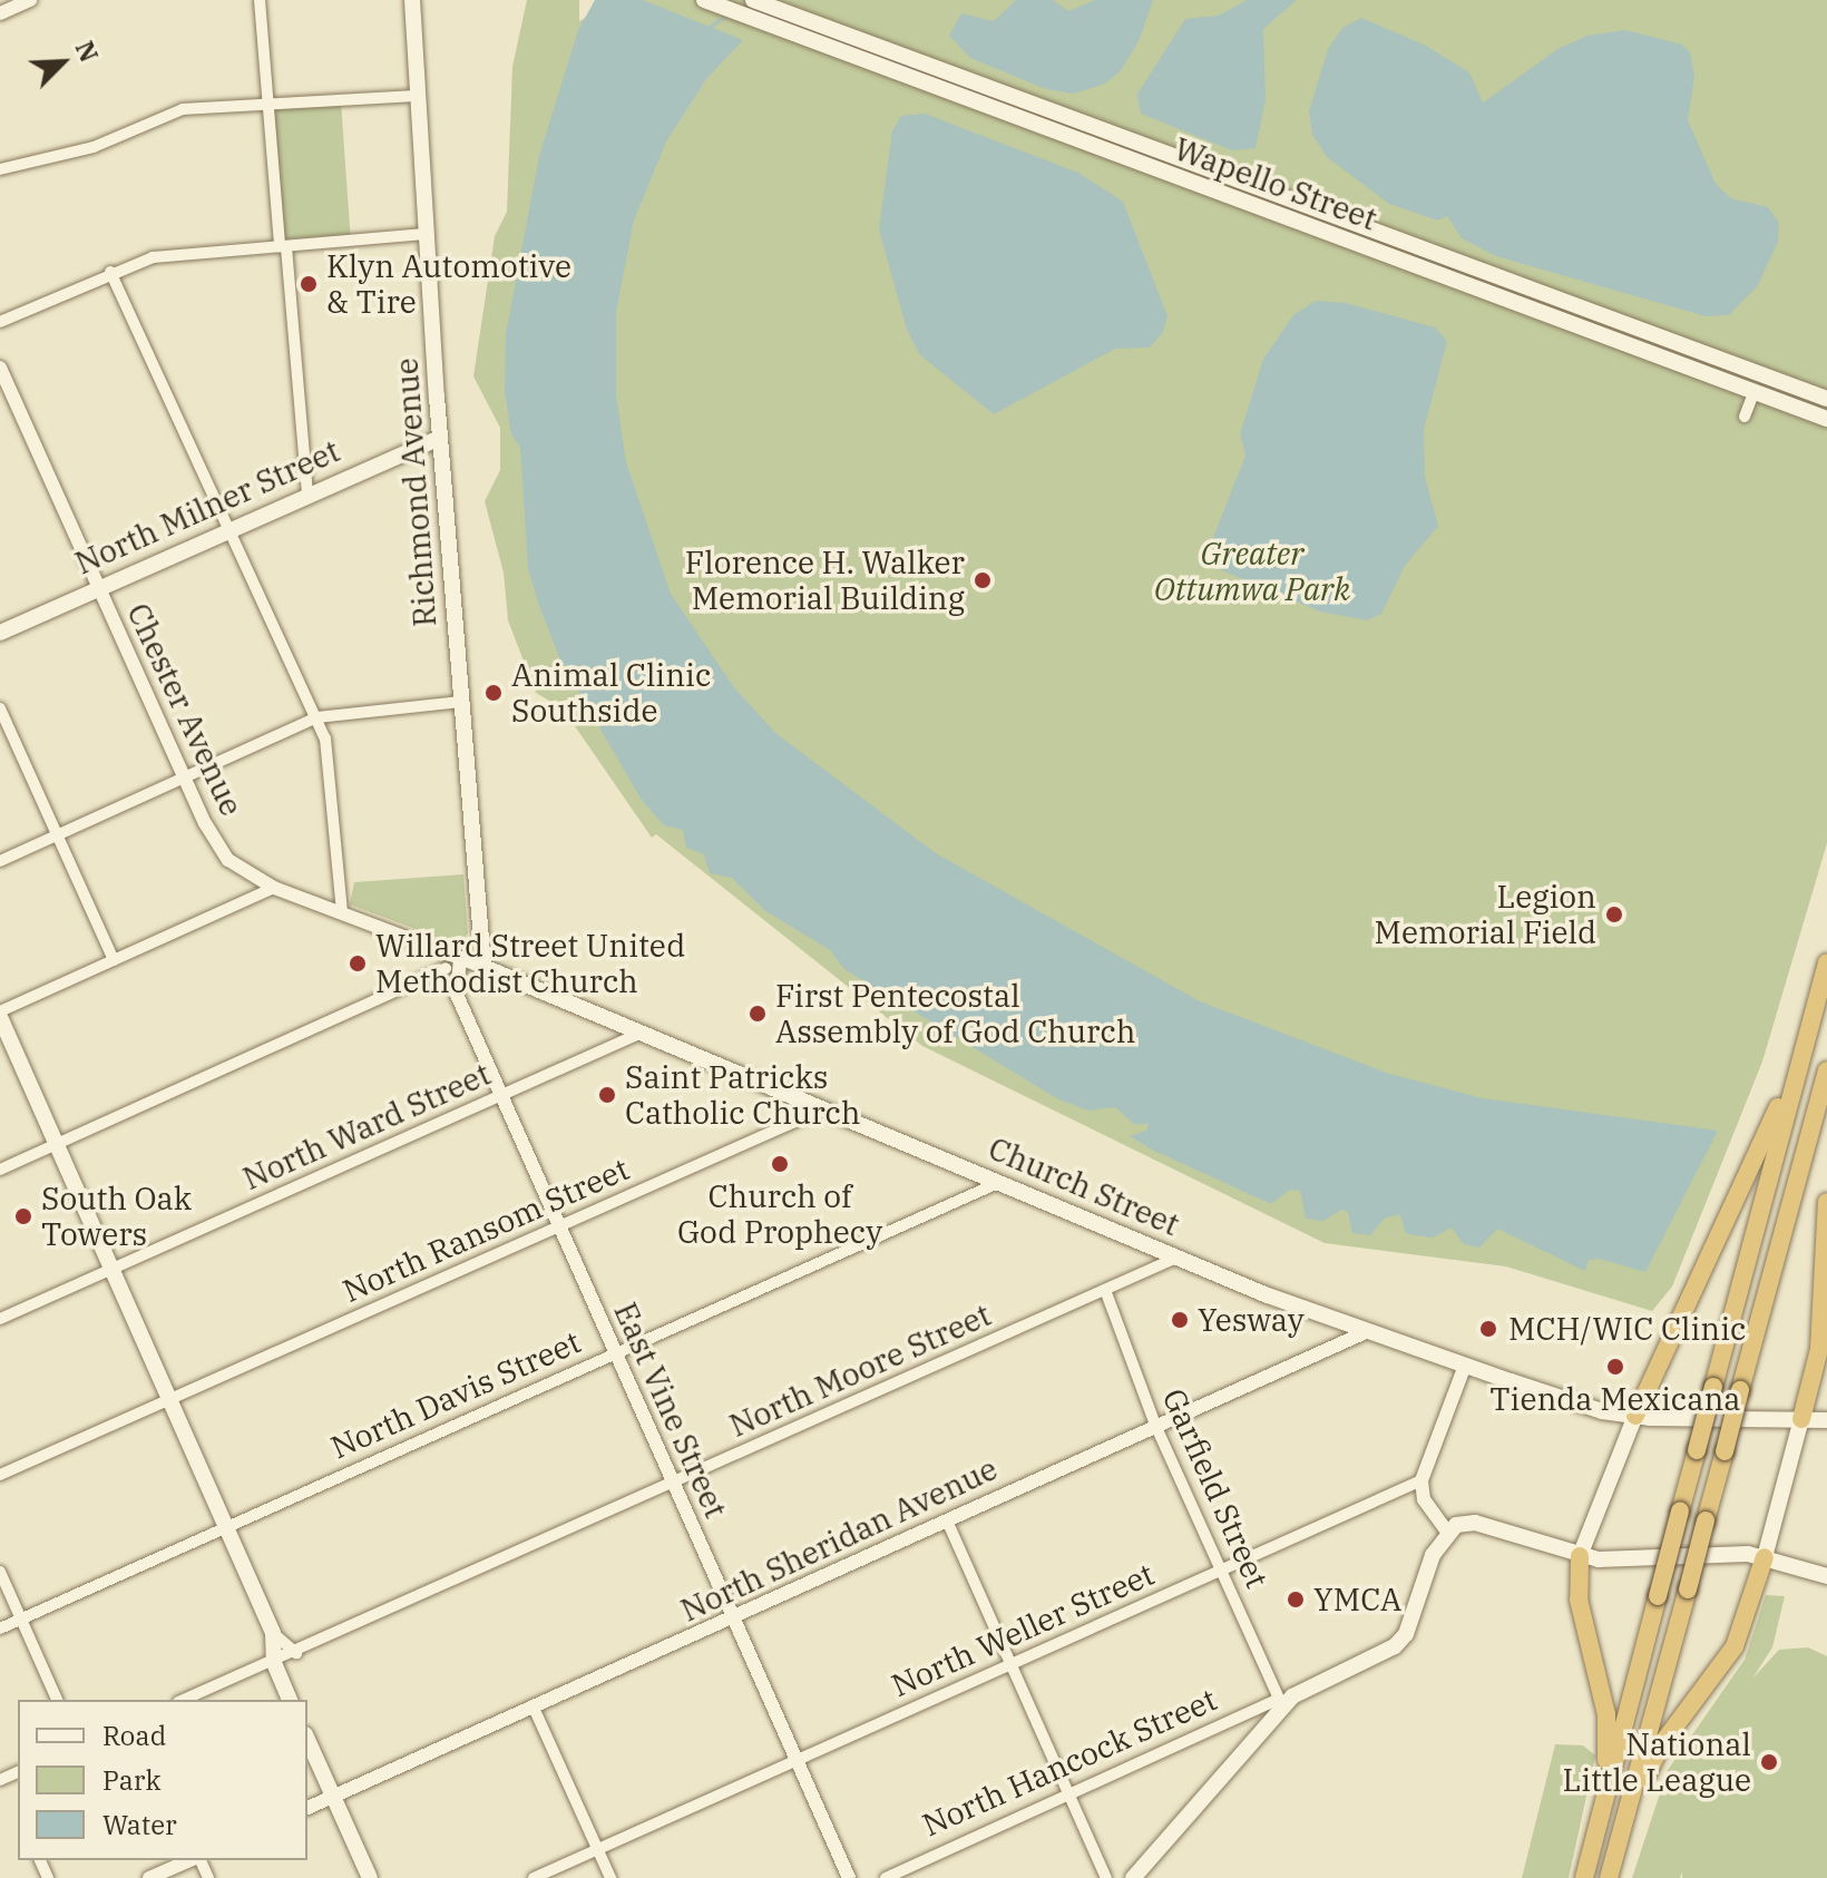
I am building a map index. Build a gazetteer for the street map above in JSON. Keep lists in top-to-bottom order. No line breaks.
{"streets":{"main road":["Wapello Street","Richmond Avenue","North Milner Street","Church Street","North Hancock Street"],"street":["Chester Avenue","North Ward Street","North Ransom Street","North Moore Street","North Davis Street","East Vine Street","Garfield Street","North Sheridan Avenue","North Weller Street"]},"crossings":[["Richmond Avenue","North Milner Street"],["Richmond Avenue","Church Street"],["North Milner Street","Chester Avenue"],["Chester Avenue","Church Street"],["North Ward Street","Church Street"],["North Ward Street","East Vine Street"],["Church Street","North Ransom Street"],["Church Street","North Moore Street"],["Church Street","North Davis Street"],["Church Street","East Vine Street"],["Church Street","North Sheridan Avenue"],["North Ransom Street","East Vine Street"],["North Moore Street","East Vine Street"],["North Moore Street","Garfield Street"],["North Davis Street","East Vine Street"],["East Vine Street","North Sheridan Avenue"],["East Vine Street","North Weller Street"],["Garfield Street","North Sheridan Avenue"],["Garfield Street","North Weller Street"],["Garfield Street","North Hancock Street"]],"parks":["Greater Ottumwa Park"],"places":["Klyn Automotive & Tire","Florence H. Walker Memorial Building","Animal Clinic Southside","Legion Memorial Field","Willard Street United Methodist Church","First Pentecostal Assembly of God Church","Saint Patricks Catholic Church","Church of God Prophecy","South Oak Towers","Yesway","MCH/WIC Clinic","Tienda Mexicana","YMCA","National Little League"],"legend":["Road","Park","Water"],"north":"top right"}
